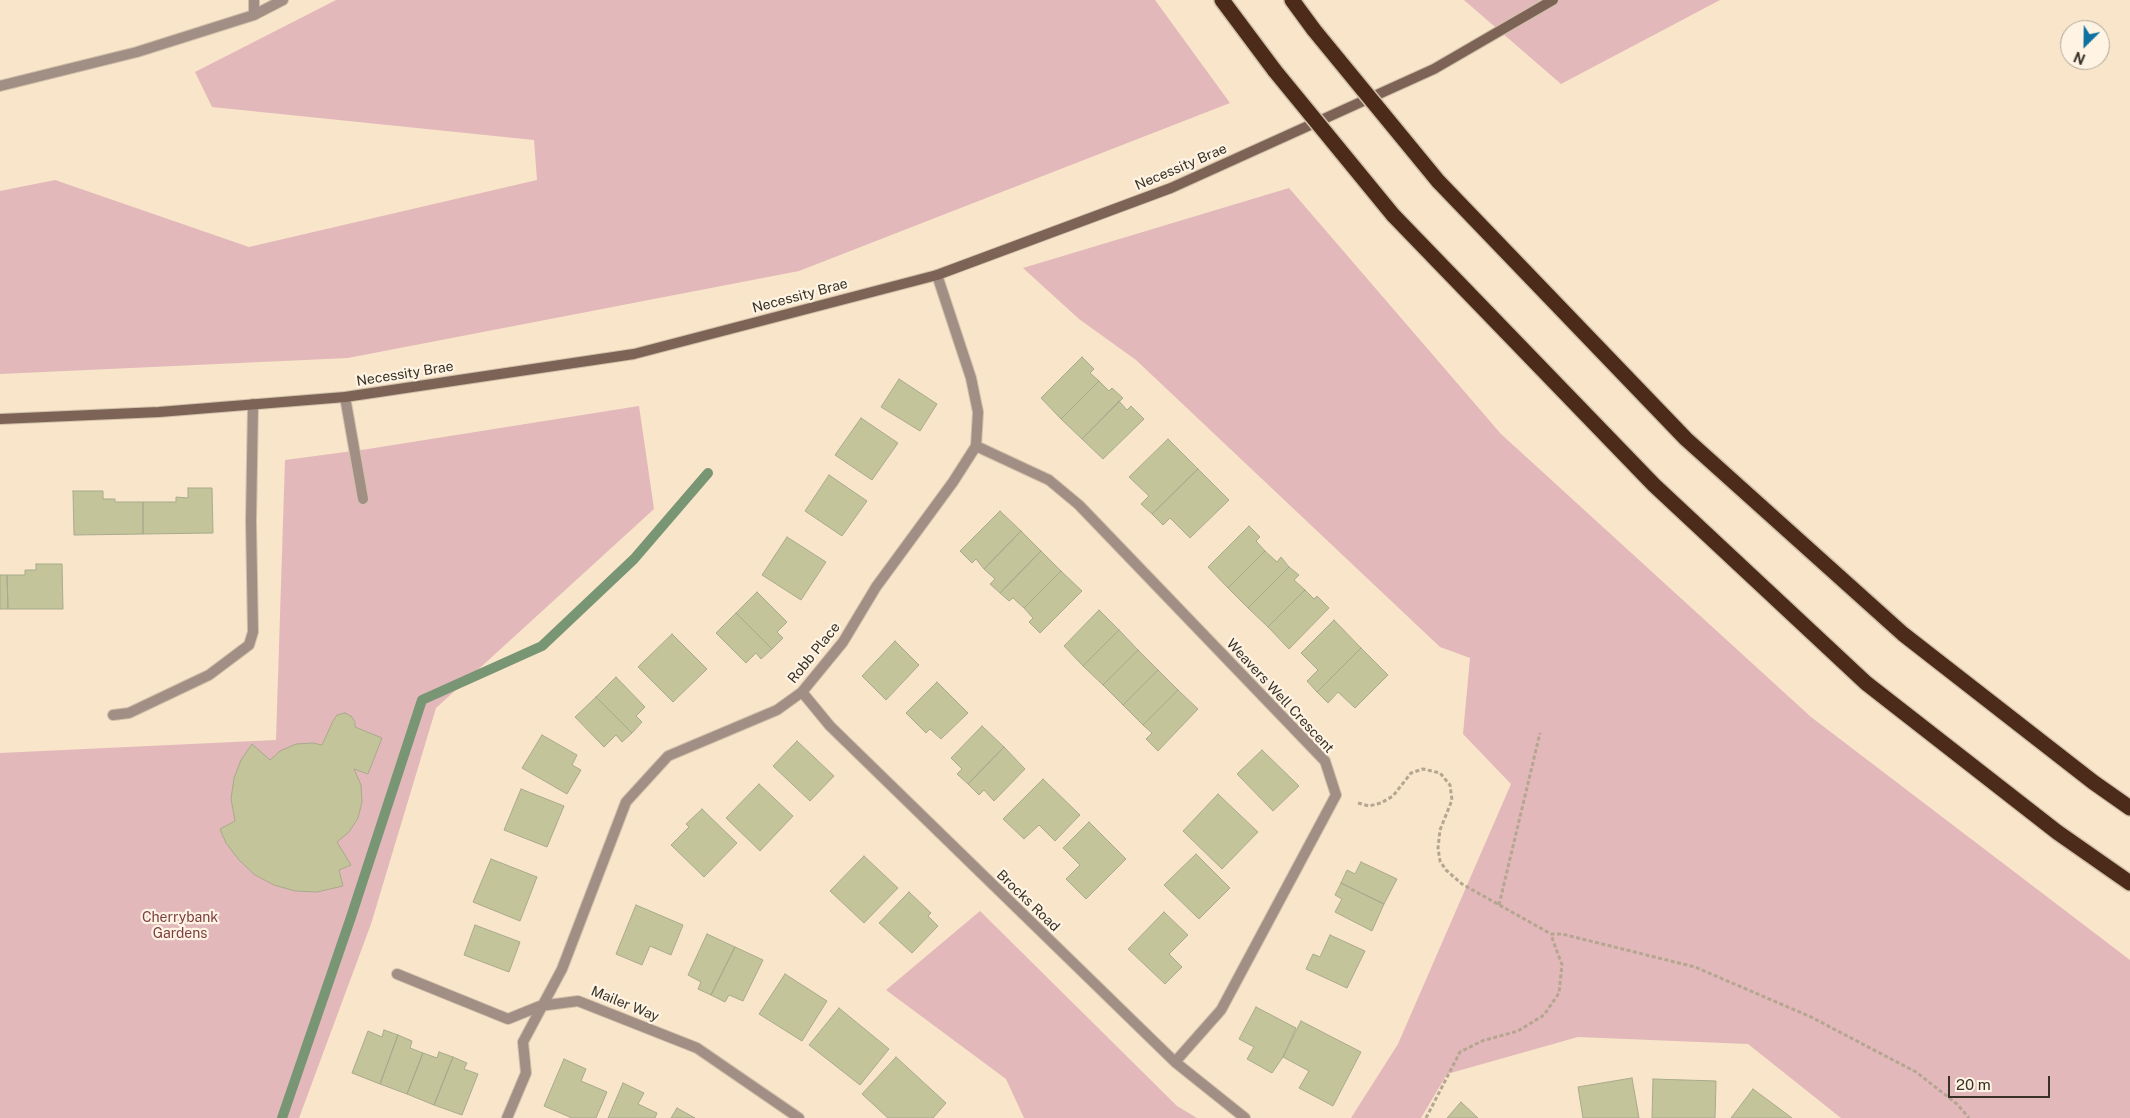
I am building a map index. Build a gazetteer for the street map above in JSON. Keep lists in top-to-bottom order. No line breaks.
{"streets":{"main road":["Necessity Brae"],"street":["Robb Place","Weavers Well Crescent","Brocks Road","Mailer Way"]},"crossings":[["Necessity Brae","Robb Place"],["Robb Place","Weavers Well Crescent"],["Robb Place","Brocks Road"],["Robb Place","Mailer Way"]],"parks":["Cherrybank Gardens"],"scale_bar":"20 m","north":"bottom left"}
